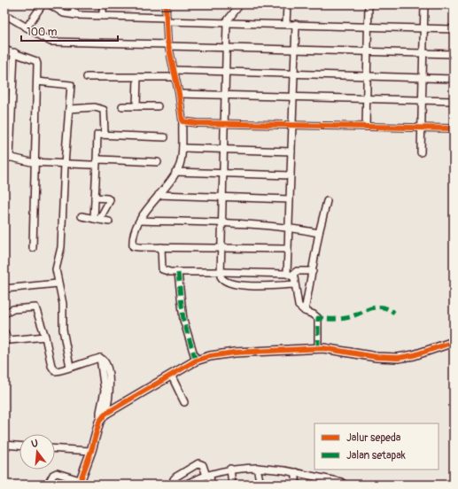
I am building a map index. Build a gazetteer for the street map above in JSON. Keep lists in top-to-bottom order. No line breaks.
{"legend":["Jalur sepeda","Jalan setapak"],"scale_bar":"100 m","north":"top"}
